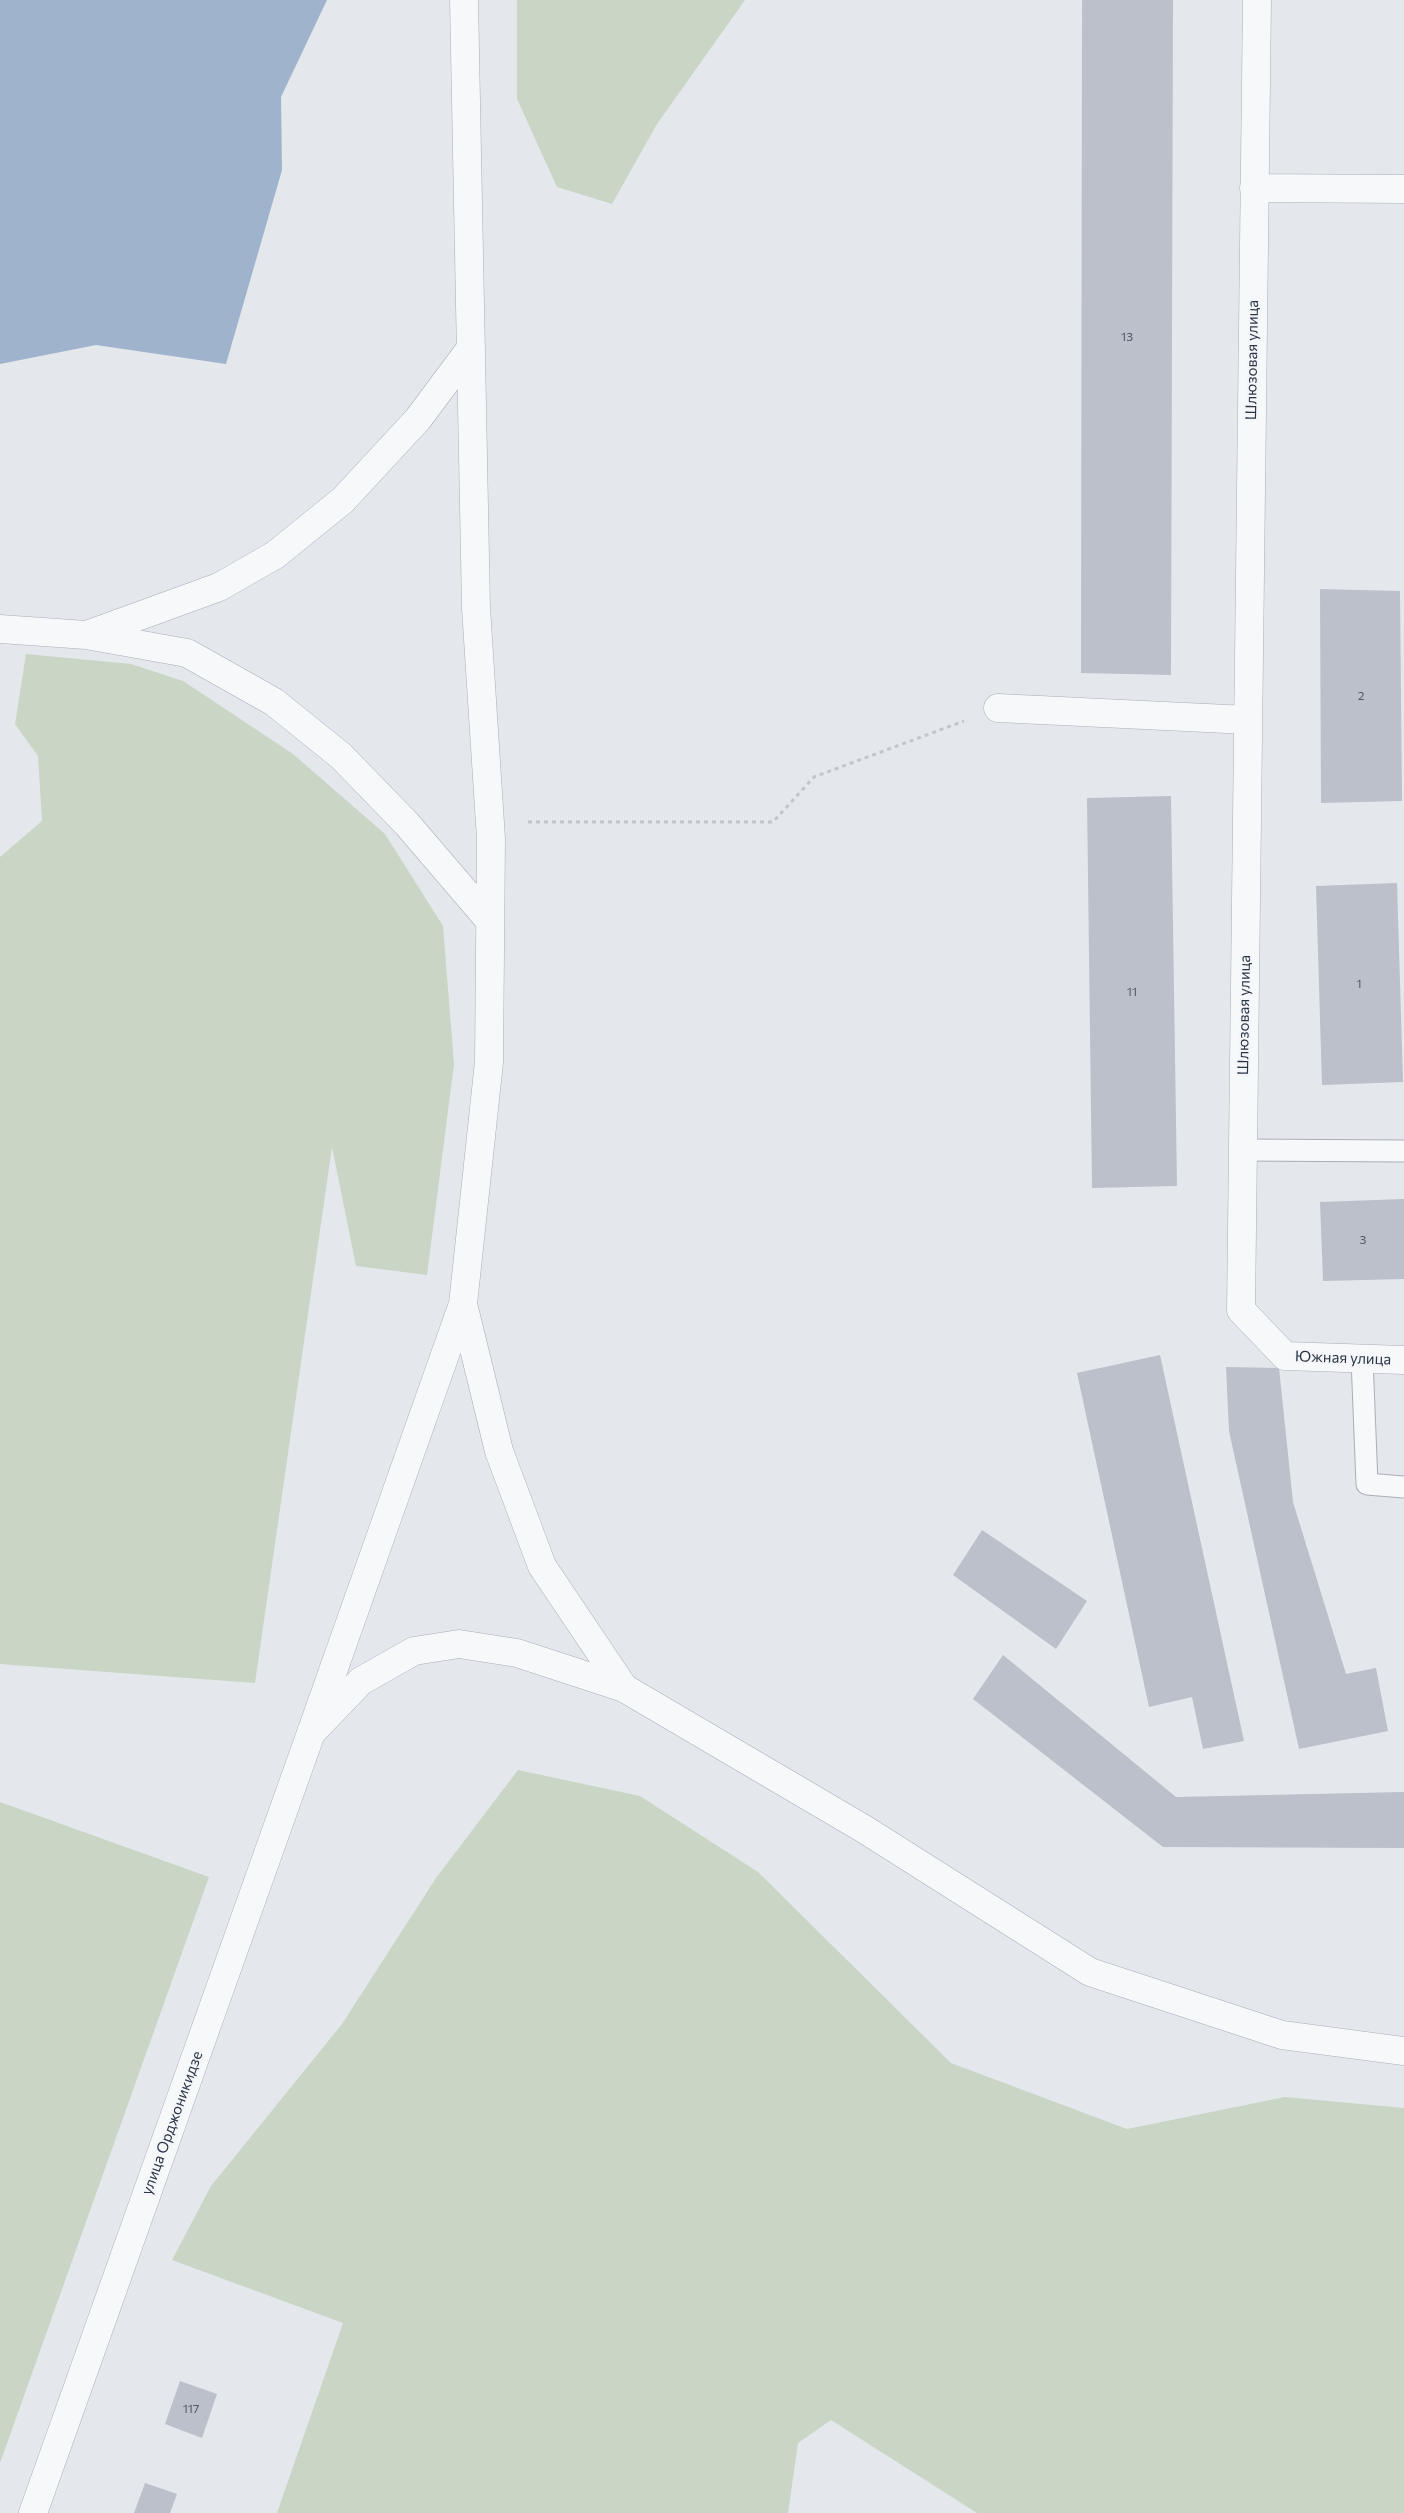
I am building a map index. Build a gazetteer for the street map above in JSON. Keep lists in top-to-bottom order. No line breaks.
{"streets":{"street":["Шлюзовая улица","Южная улица","улица Орджоникидзе"]},"crossings":[["Шлюзовая улица","Южная улица"]],"house_numbers":["13","2","1","11","3","117"]}
